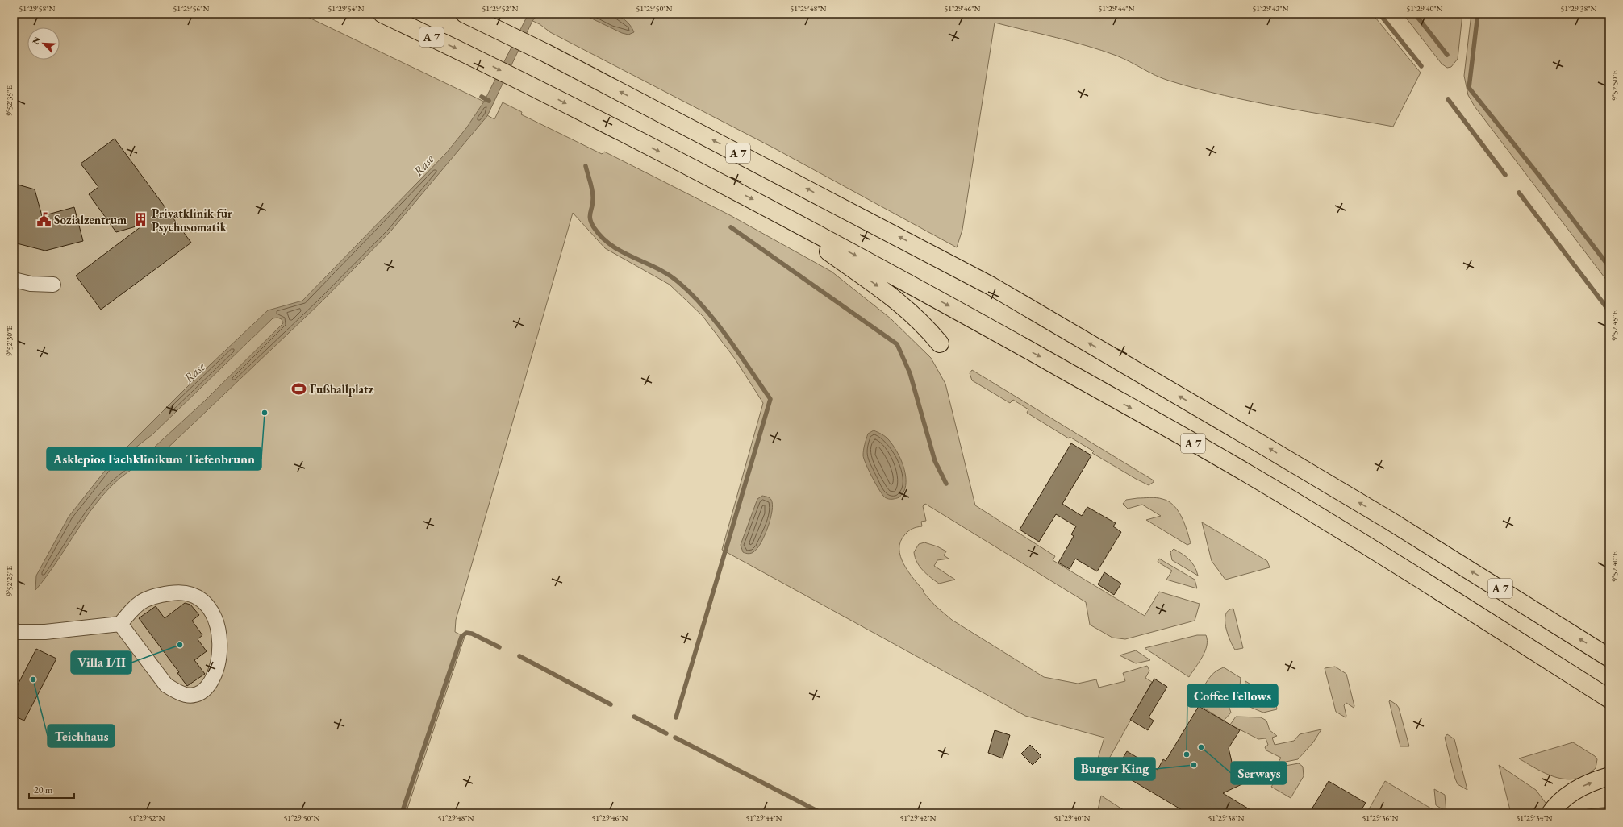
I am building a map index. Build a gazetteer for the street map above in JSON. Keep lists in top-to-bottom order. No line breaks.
{"streets":{"highway":["A 7"]},"water":["Rase"],"places":{"public building":["Sozialzentrum"],"building":["Privatklinik für Psychosomatik"],"sports":["Fußballplatz"],"other":["Asklepios Fachklinikum Tiefenbrunn","Villa I/II","Teichhaus","Serways","Coffee Fellows","Burger King"]},"scale_bar":"20 m","north":"top left","coordinates":["51°29'58\"N","51°29'56\"N","51°29'54\"N","51°29'52\"N","51°29'50\"N","51°29'48\"N","51°29'46\"N","51°29'44\"N","51°29'42\"N","51°29'40\"N","51°29'38\"N","9°52'50\"E","9°52'35\"E","9°52'45\"E","9°52'30\"E","9°52'40\"E","9°52'25\"E","51°29'36\"N","51°29'34\"N"]}
